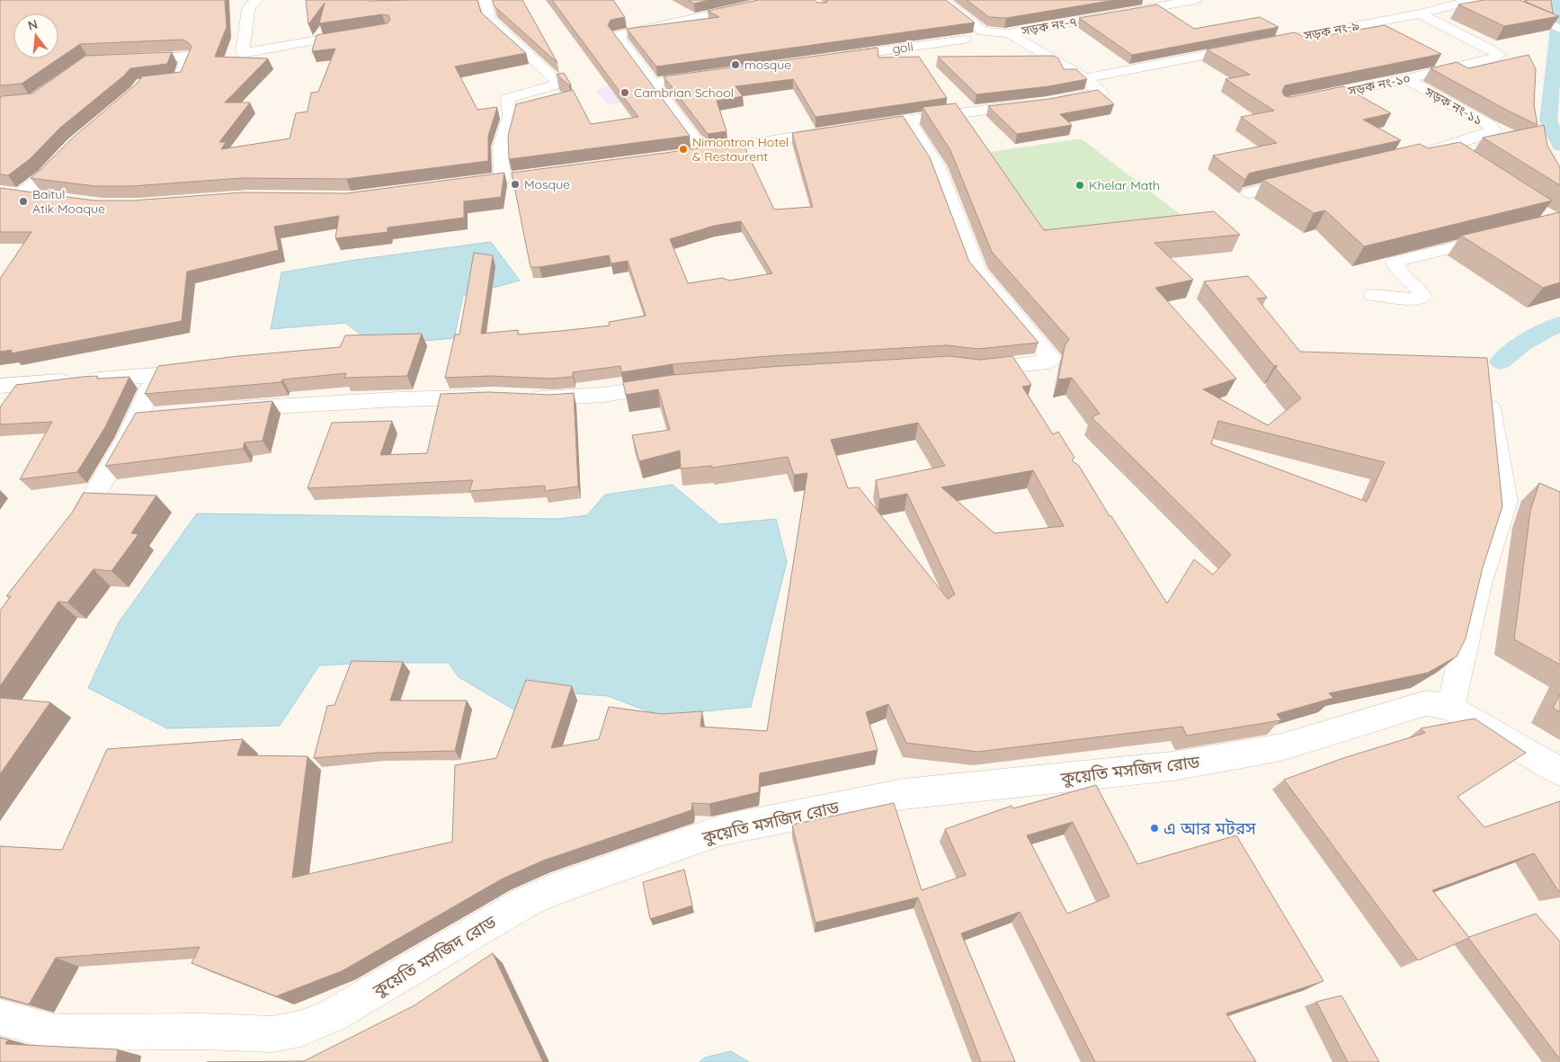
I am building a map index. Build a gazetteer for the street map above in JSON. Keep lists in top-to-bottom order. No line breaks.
{"streets":{"street":["সড়ক নং-৭","সড়ক নং-৯","goli","সড়ক নং-১০","সড়ক নং-১১","কুয়েতি মসজিদ রোড"]},"crossings":[["সড়ক নং-৯","সড়ক নং-১০"],["সড়ক নং-১০","সড়ক নং-১১"]],"places":["mosque","Cambrian School","Nimontron Hotel & Restaurent","Mosque","Khelar Math","Baitul Atik Moaque","এ আর মটরস"],"north":"top"}
